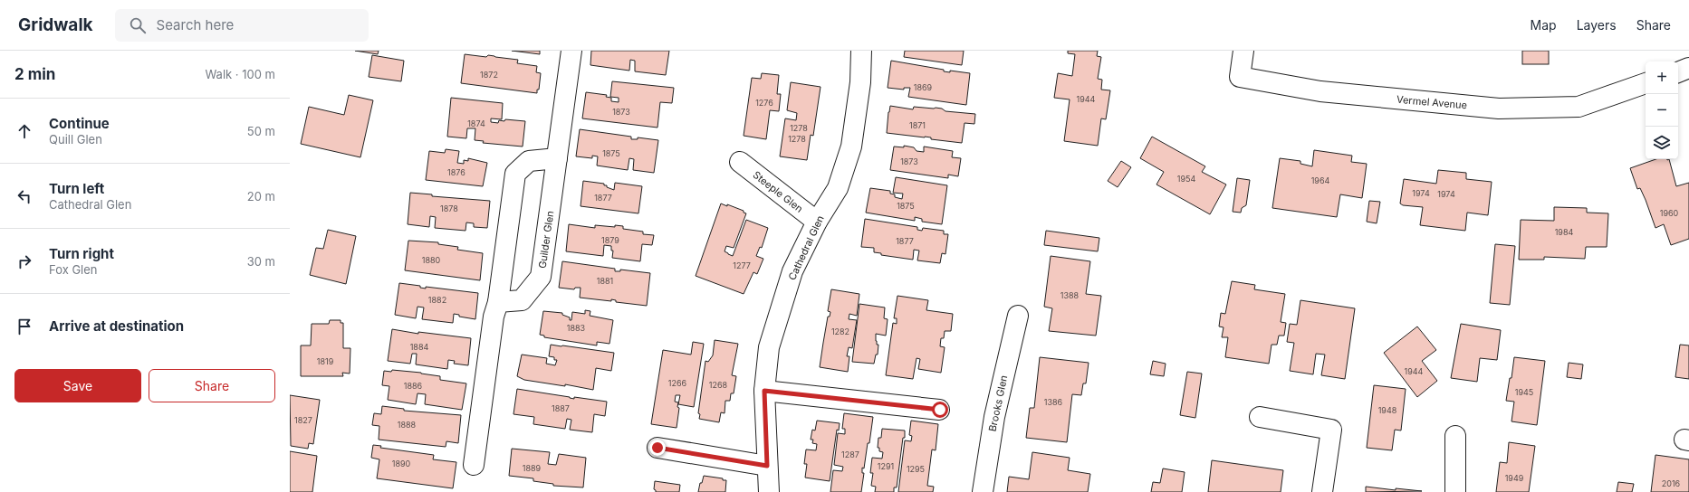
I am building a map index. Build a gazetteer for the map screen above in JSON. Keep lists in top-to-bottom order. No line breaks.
{"streets":{"street":["Vermel Avenue","Steeple Glen","Guilder Glen","Cathedral Glen","Brooks Glen"]},"crossings":[["Steeple Glen","Cathedral Glen"]],"house_numbers":["1872","1869","1944","1276","1873","1874","1871","1278","1278","1875","1873","1876","1954","1964","1974","1974","1877","1875","1878","1960","1984","1879","1877","1880","1277","1881","1388","1882","1883","1282","1884","1819","1944","1266","1268","1886","1945","1386","1887","1948","1827","1888","1287","1890","1291","1889","1295","1949","2016"],"page":{"header":"Gridwalk","search":"Search here","nav":["Map","Layers","Share"],"heading":["2 min","Walk · 100 m"],"map_buttons":["+","−"],"list":[["Continue","Quill Glen","50 m"],["Turn left","Cathedral Glen","20 m"],["Turn right","Fox Glen","30 m"],"Arrive at destination"],"buttons":["Save","Share"]}}
